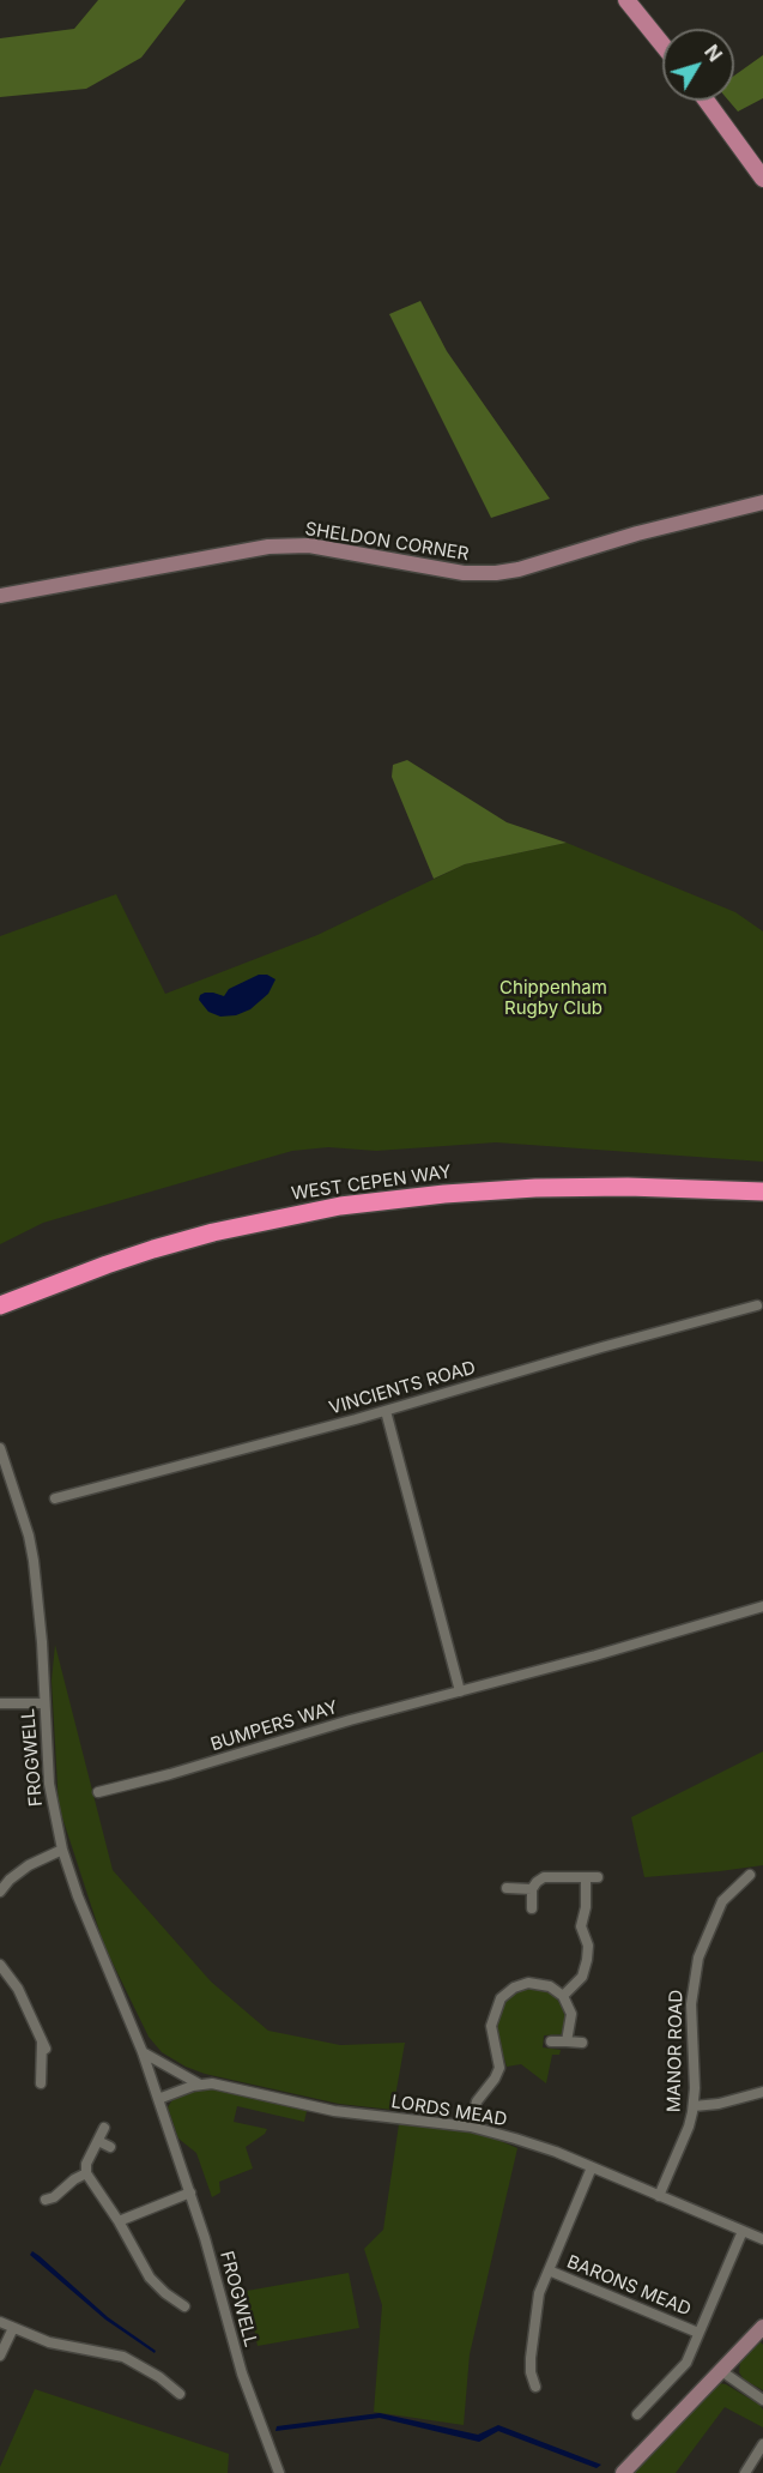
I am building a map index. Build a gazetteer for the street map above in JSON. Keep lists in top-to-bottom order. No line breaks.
{"streets":{"highway":["WEST CEPEN WAY"],"street":["SHELDON CORNER","VINCIENTS ROAD","BUMPERS WAY","FROGWELL","MANOR ROAD","LORDS MEAD","BARONS MEAD"]},"crossings":[["FROGWELL","LORDS MEAD"],["MANOR ROAD","LORDS MEAD"],["LORDS MEAD","BARONS MEAD"]],"parks":["Chippenham Rugby Club"],"north":"top right"}
